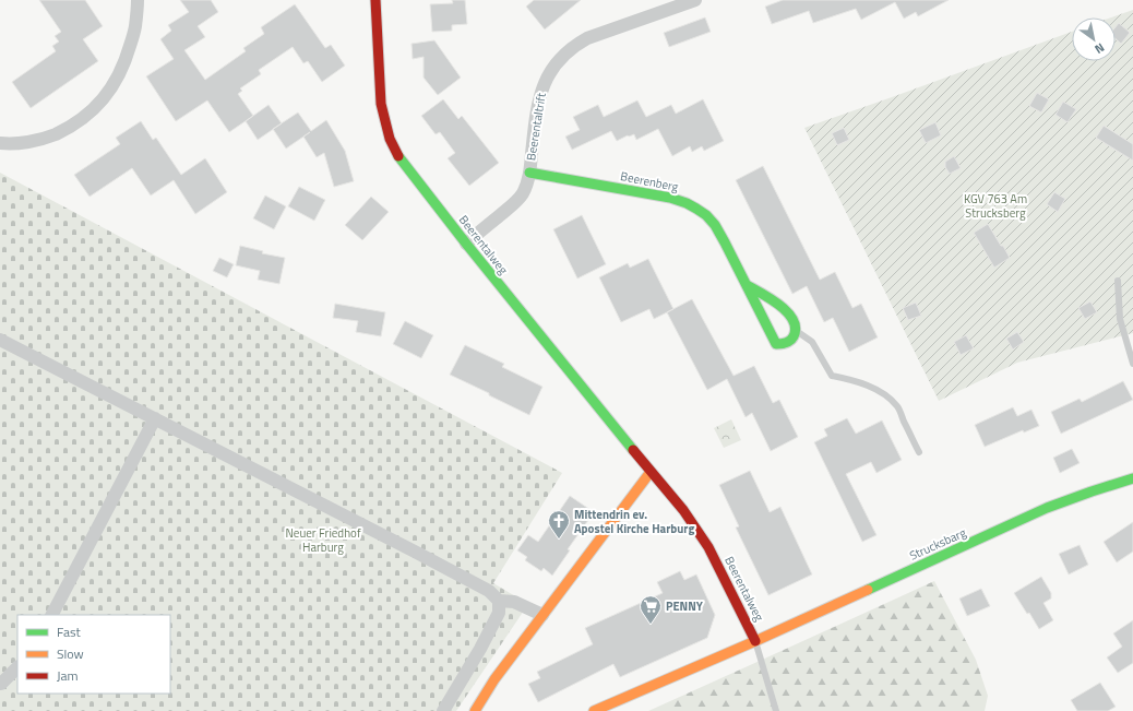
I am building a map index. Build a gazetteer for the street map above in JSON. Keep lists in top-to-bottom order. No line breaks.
{"streets":{"street":["Beerentaltrift","Beerenberg","Beerentalweg","Strucksbarg"]},"crossings":[["Beerentaltrift","Beerenberg"],["Beerentaltrift","Beerentalweg"],["Beerentalweg","Strucksbarg"]],"parks":["KGV 763 Am Strucksberg","Neuer Friedhof Harburg"],"places":{"church":["Mittendrin ev. Apostel Kirche Harburg"],"supermarket":["PENNY"]},"legend":["Fast","Slow","Jam"],"north":"bottom right"}
